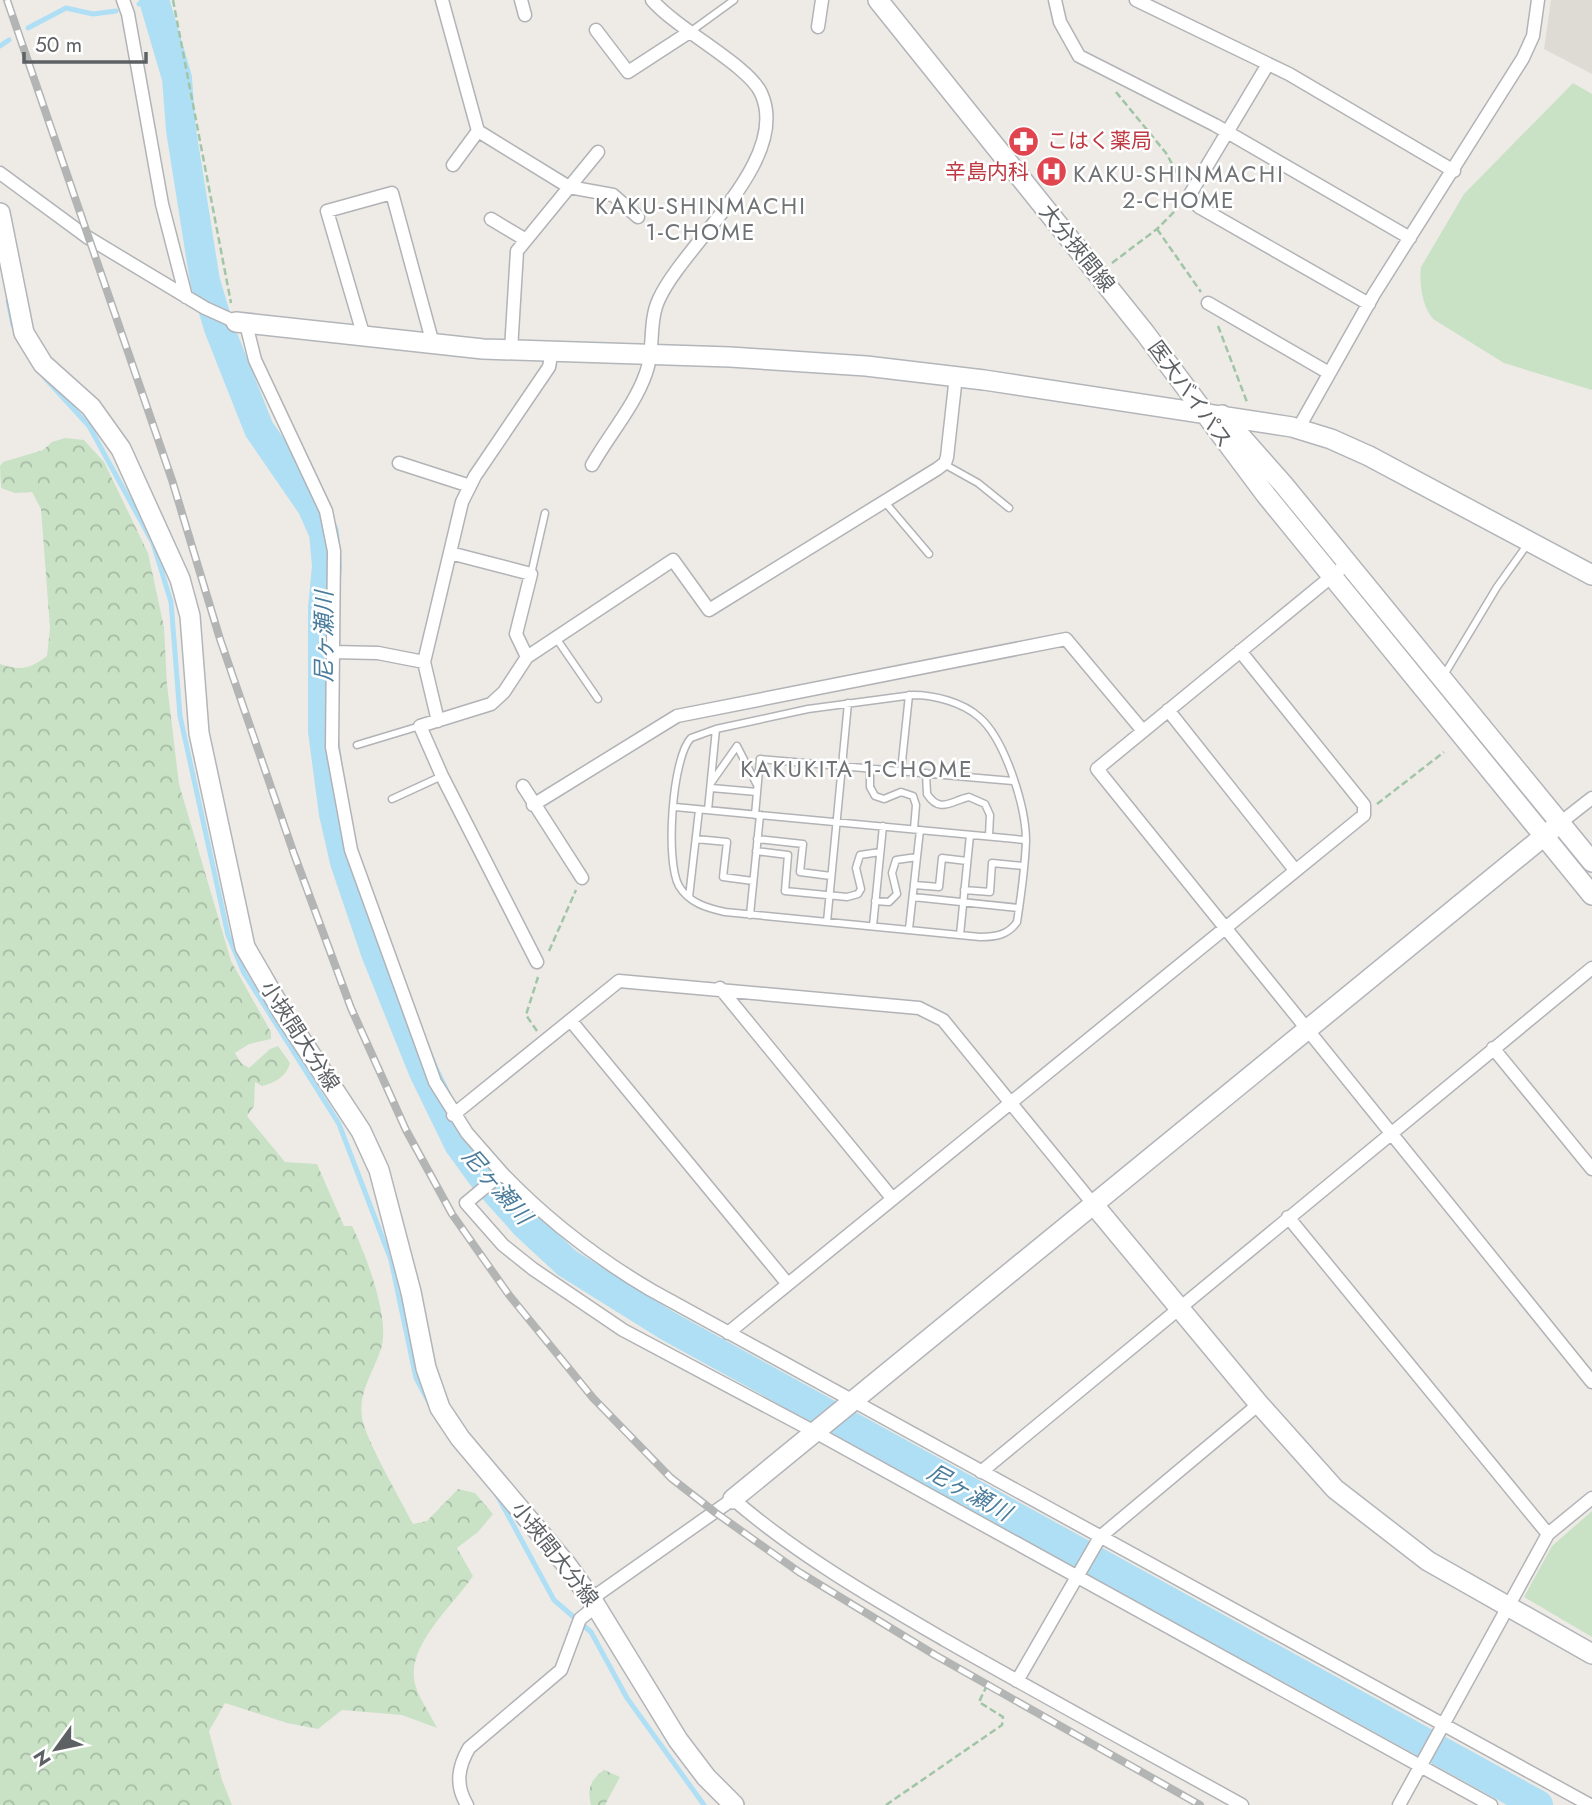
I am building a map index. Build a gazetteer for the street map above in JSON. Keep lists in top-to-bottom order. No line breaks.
{"streets":{"main road":["大分挾間線","医大バイパス","小挾間大分線"]},"crossings":[["大分挾間線","医大バイパス"]],"districts":["KAKU-SHINMACHI 2-CHOME","KAKU-SHINMACHI 1-CHOME","KAKUKITA 1-CHOME"],"water":["尼ヶ瀬川"],"places":{"pharmacy":["こはく薬局"],"hospital":["辛島内科"]},"scale_bar":"50 m","north":"bottom left"}
